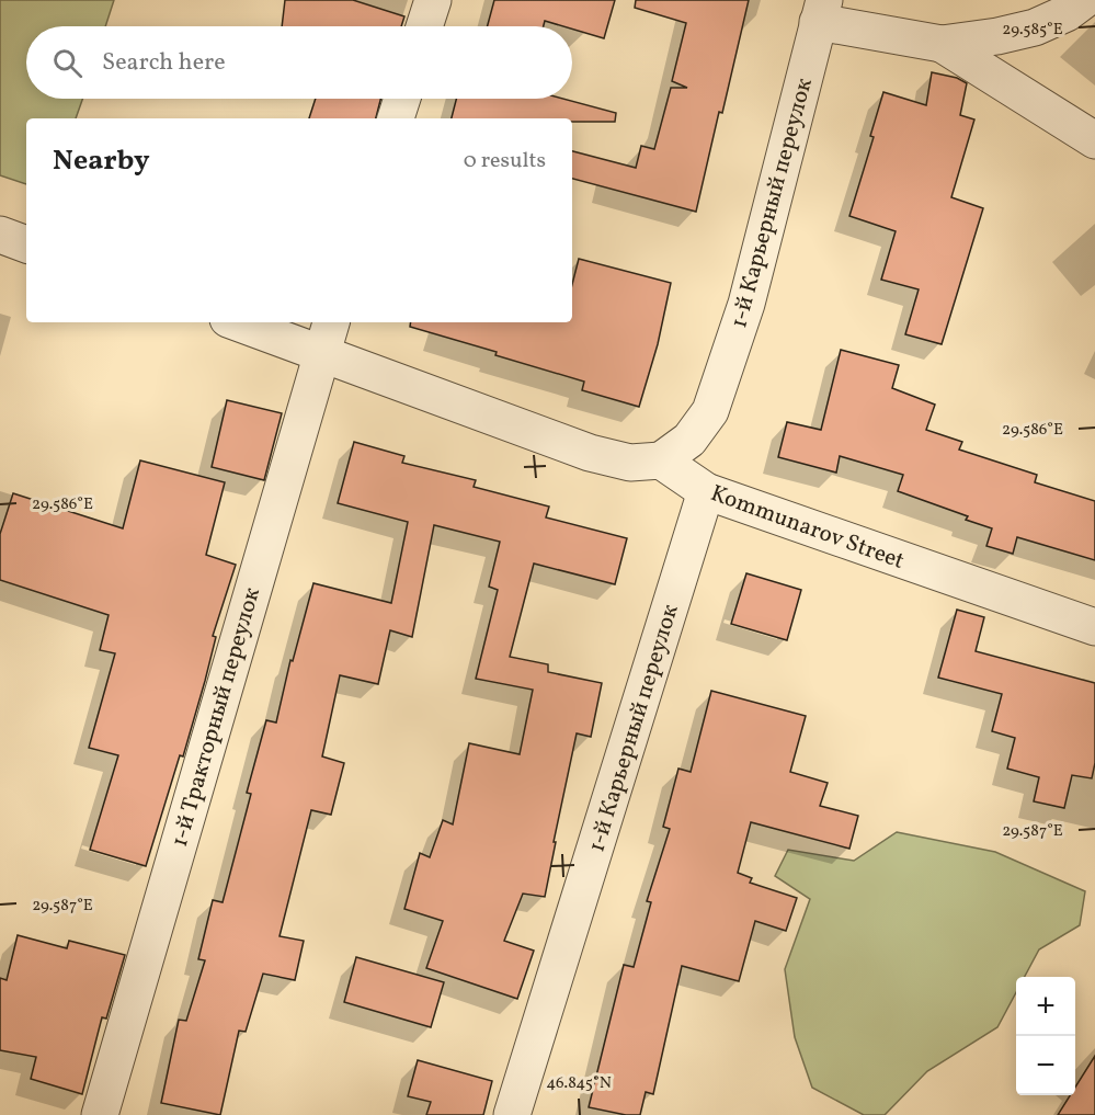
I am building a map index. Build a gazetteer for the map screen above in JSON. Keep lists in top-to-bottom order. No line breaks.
{"streets":{"street":["1-й Карьерный переулок","Kommunarov Street","1-й Тракторный переулок"]},"crossings":[["1-й Карьерный переулок","Kommunarov Street"]],"page":{"search":"Search here","heading":["Nearby","0 results"],"map_buttons":["+","−"]},"coordinates":["29.585°E","29.586°E","29.587°E","46.845°N"]}
